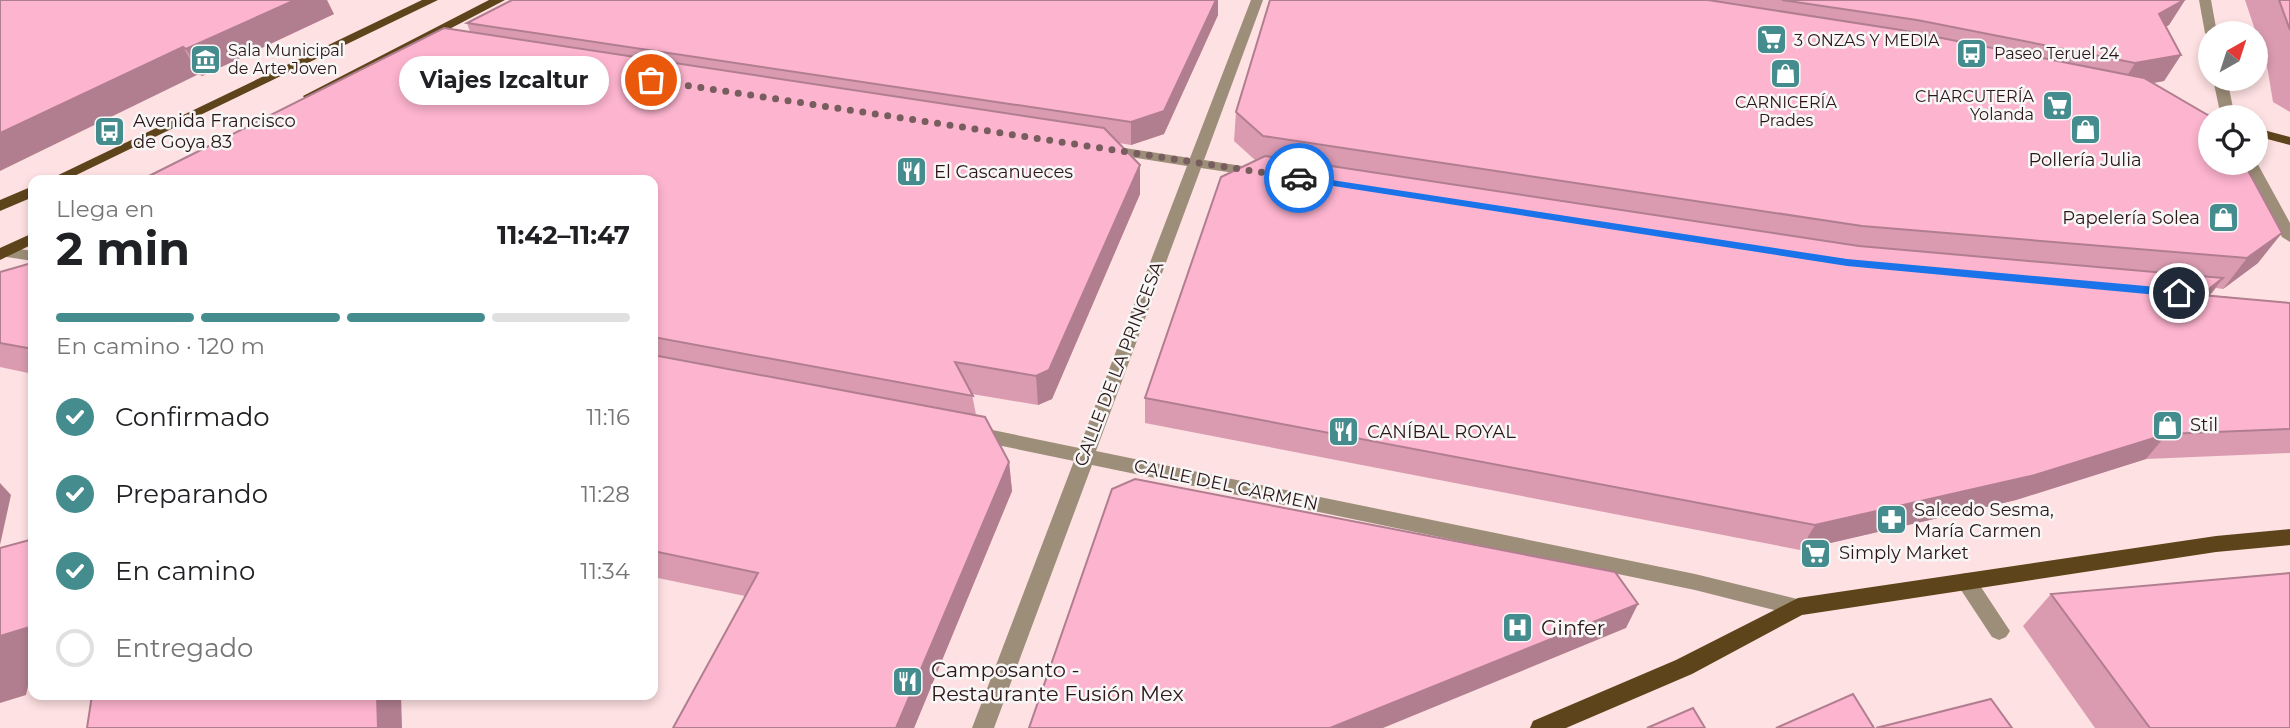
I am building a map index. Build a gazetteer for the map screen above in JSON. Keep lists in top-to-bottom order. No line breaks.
{"streets":{"street":["CALLE DE LA PRINCESA","CALLE DEL CARMEN"]},"crossings":[["CALLE DE LA PRINCESA","CALLE DEL CARMEN"]],"places":{"supermarket":["3 ONZAS Y MEDIA","CHARCUTERÍA Yolanda","Simply Market"],"bus stop":["Paseo Teruel 24","Avenida Francisco de Goya 83"],"museum":["Sala Municipal de Arte Joven"],"shop":["CARNICERÍA Prades","Pollería Julia","Papelería Solea","Stil"],"other":["Viajes Izcaltur"],"restaurant":["El Cascanueces","CANÍBAL ROYAL","Camposanto - Restaurante Fusión Mex"],"pharmacy":["Salcedo Sesma, María Carmen"],"hospital":["Ginfer"]},"north":"top right","page":{"bubble":"Viajes Izcaltur","heading":["2 min","Llega en","11:42–11:47"],"bar":"En camino · 120 m","list":[["Confirmado","11:16"],["Preparando","11:28"],["En camino","11:34"],"Entregado"]}}
